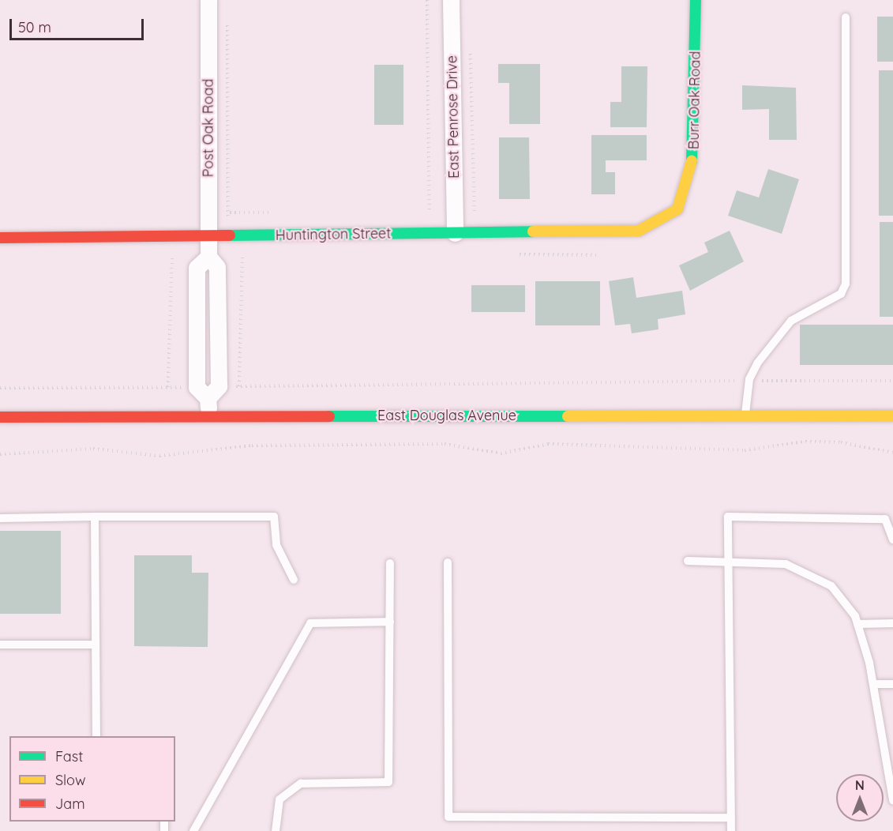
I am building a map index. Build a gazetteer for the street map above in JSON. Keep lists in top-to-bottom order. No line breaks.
{"streets":{"street":["Burr Oak Road","East Penrose Drive","Post Oak Road","Huntington Street","East Douglas Avenue"]},"crossings":[["Burr Oak Road","Huntington Street"],["East Penrose Drive","Huntington Street"],["Post Oak Road","Huntington Street"],["Post Oak Road","East Douglas Avenue"]],"legend":["Fast","Slow","Jam"],"scale_bar":"50 m","north":"top"}
